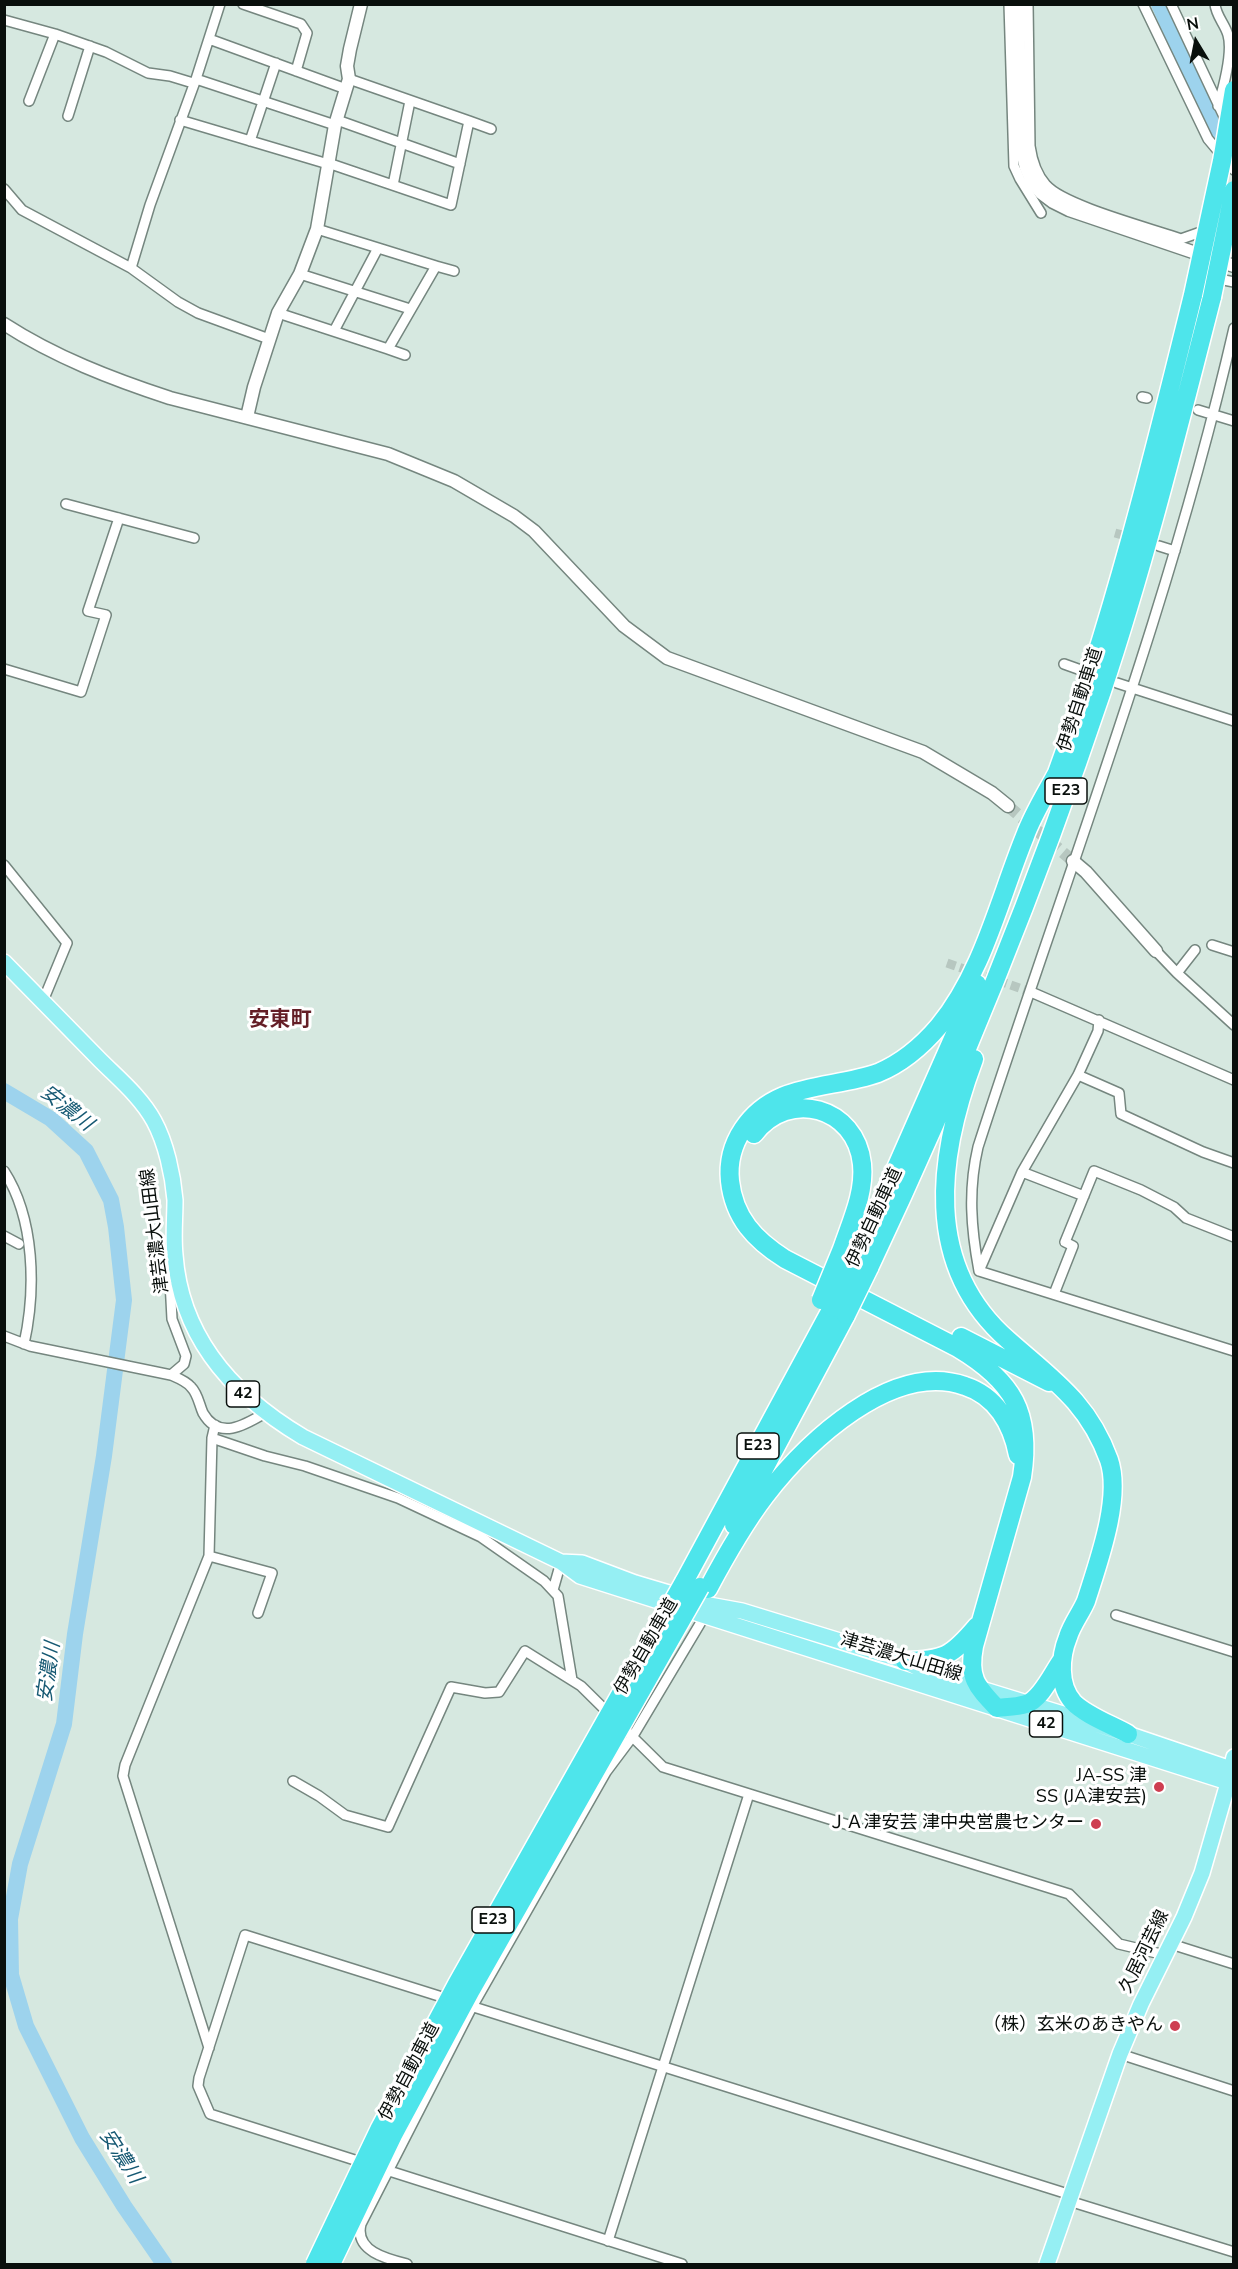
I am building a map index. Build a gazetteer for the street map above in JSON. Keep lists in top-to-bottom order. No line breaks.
{"streets":{"highway":["伊勢自動車道","E23"],"main road":["津芸濃大山田線","42","久居河芸線"]},"crossings":[["津芸濃大山田線","久居河芸線"]],"districts":["安東町"],"water":["安濃川"],"places":["JA-SS 津 SS (JA津安芸)","ＪＡ津安芸 津中央営農センター","（株）玄米のあきやん"],"north":"top"}
